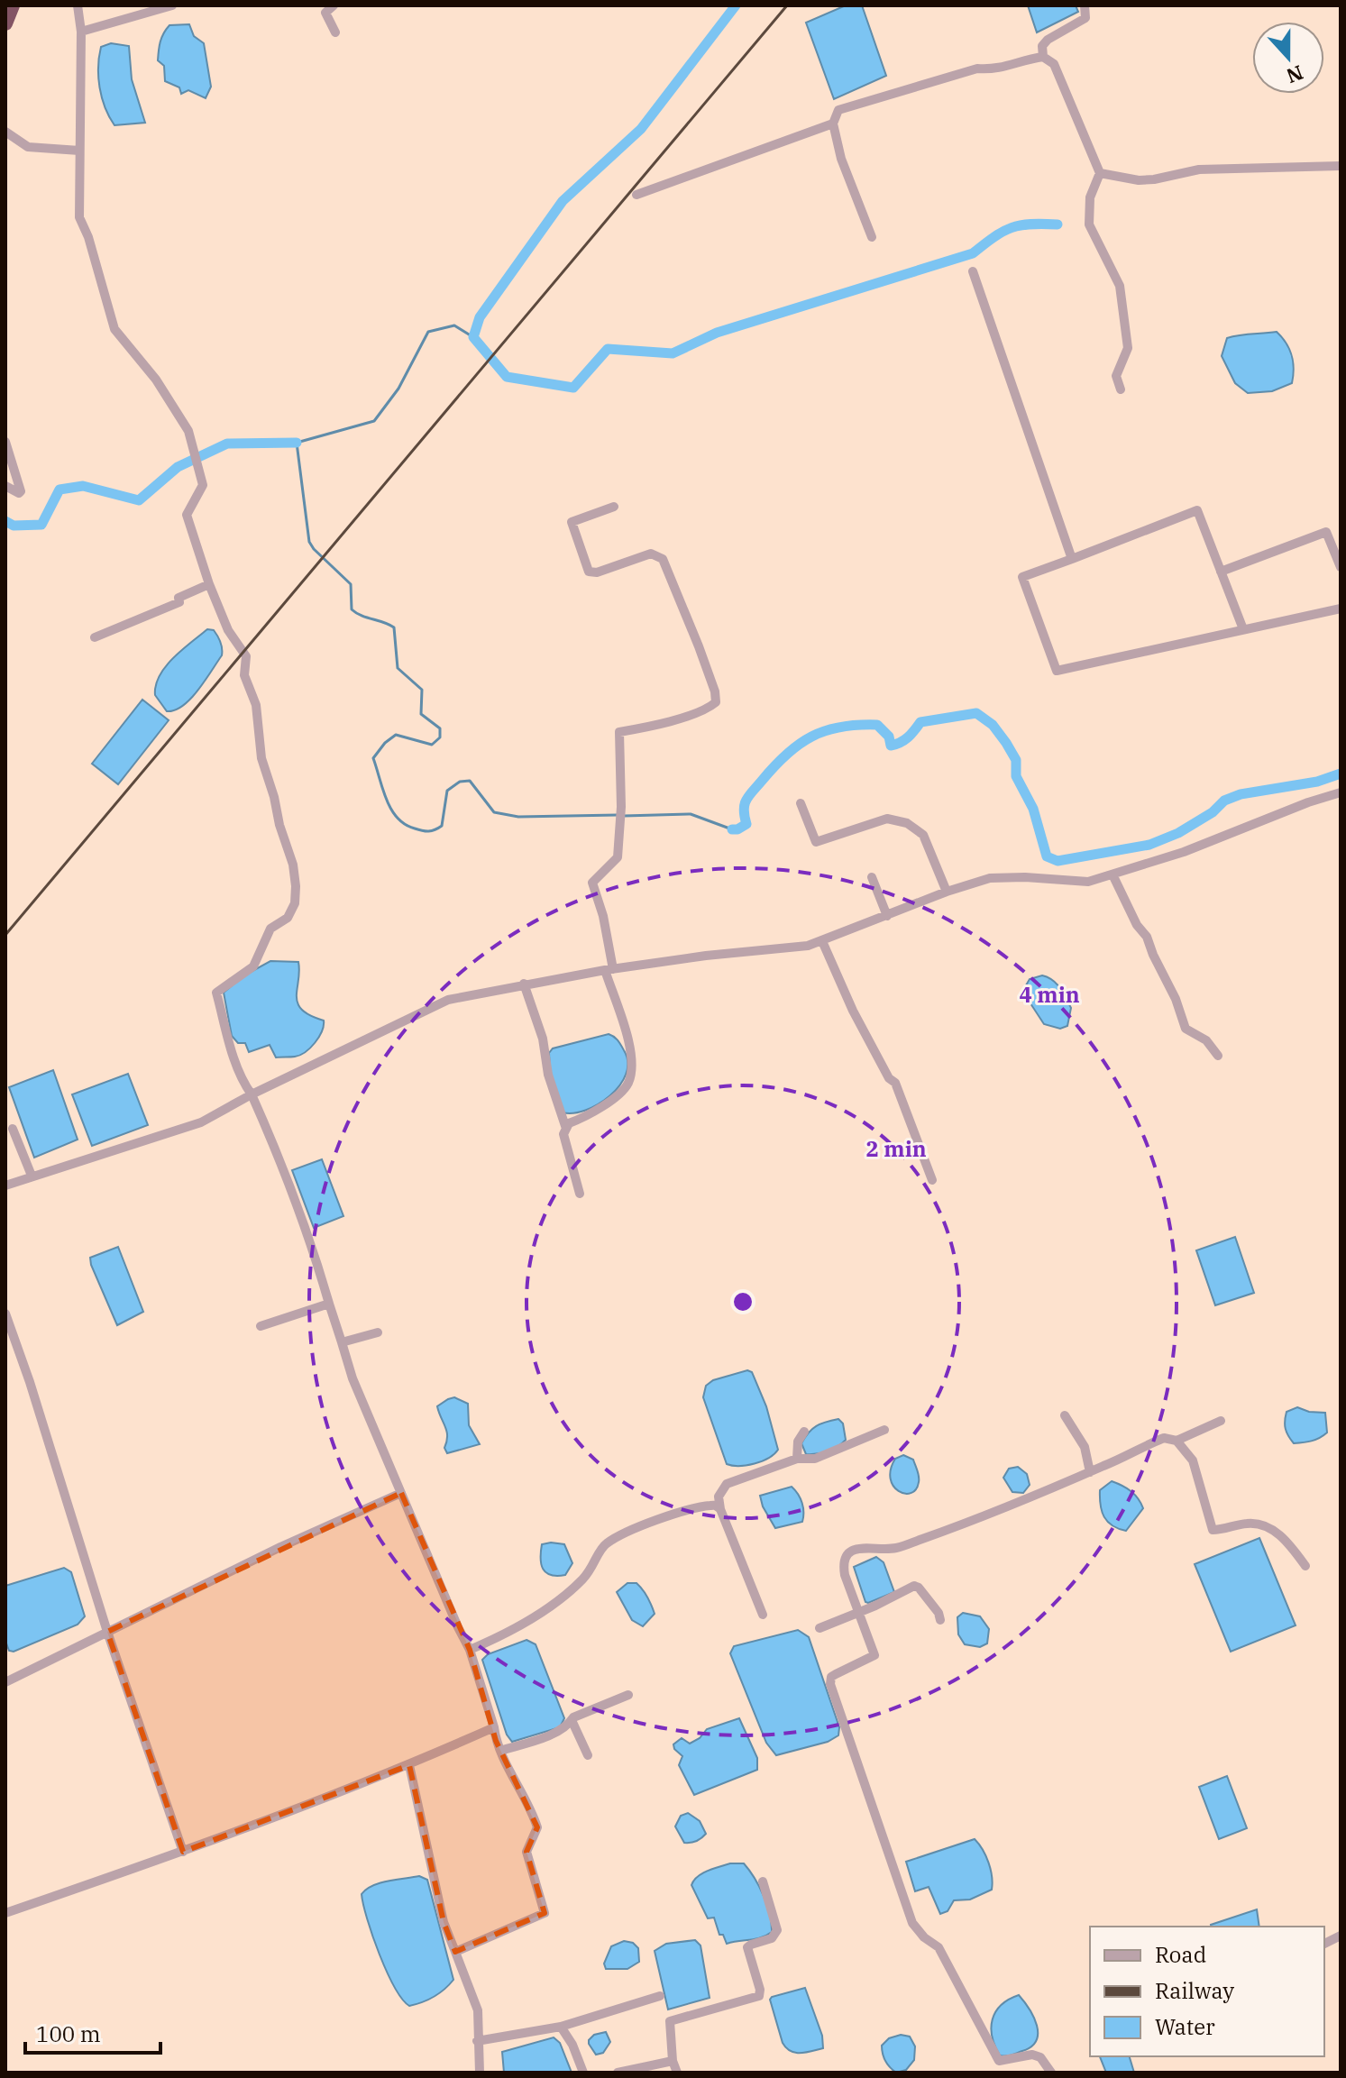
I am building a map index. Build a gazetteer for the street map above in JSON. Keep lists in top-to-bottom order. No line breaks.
{"legend":["Road","Railway","Water"],"scale_bar":"100 m","north":"bottom","rings":["4 min","2 min"]}
